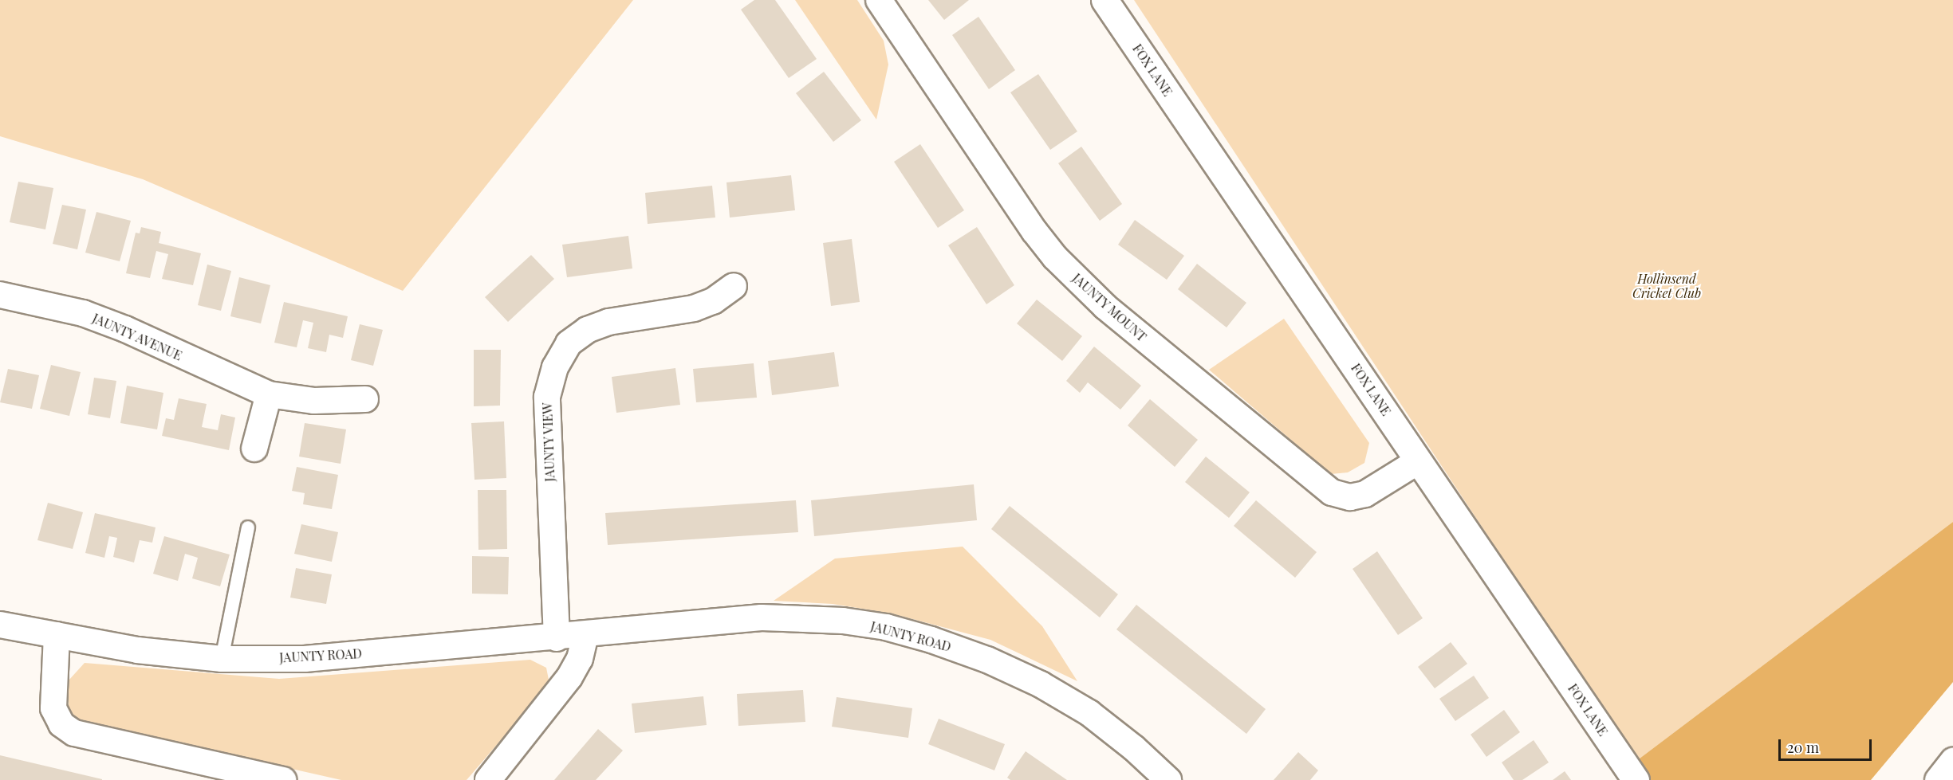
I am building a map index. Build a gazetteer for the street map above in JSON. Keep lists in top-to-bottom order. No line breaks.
{"streets":{"street":["FOX LANE","JAUNTY MOUNT","JAUNTY AVENUE","JAUNTY VIEW","JAUNTY ROAD"]},"crossings":[["FOX LANE","JAUNTY MOUNT"],["JAUNTY VIEW","JAUNTY ROAD"]],"parks":["Hollinsend Cricket Club"],"scale_bar":"20 m"}
